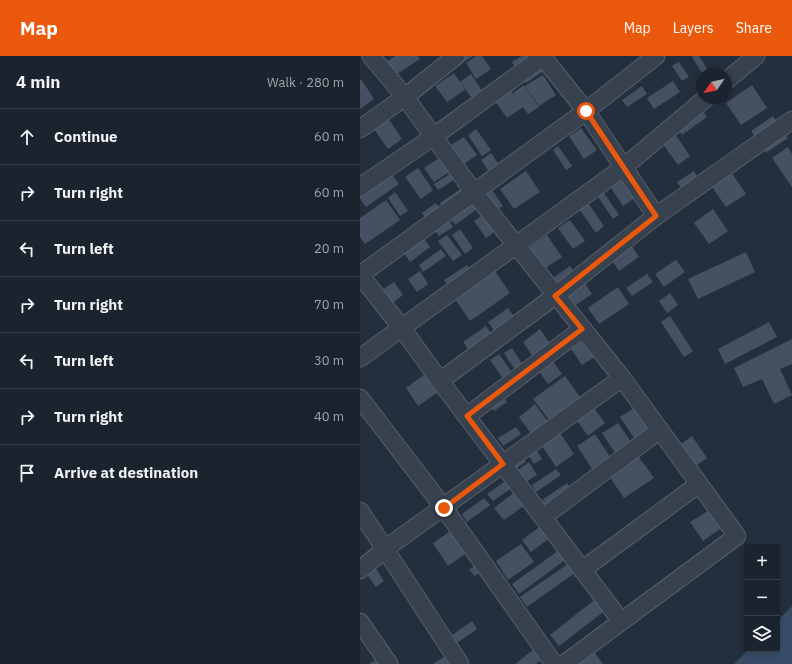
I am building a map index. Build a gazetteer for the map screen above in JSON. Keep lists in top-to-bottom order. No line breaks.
{"north":"bottom left","page":{"header":"Map","nav":["Map","Layers","Share"],"heading":["4 min","Walk · 280 m"],"list":[["Continue","60 m"],["Turn right","60 m"],["Turn left","20 m"],["Turn right","70 m"],["Turn left","30 m"],["Turn right","40 m"],"Arrive at destination"],"map_buttons":["+","−"]}}
